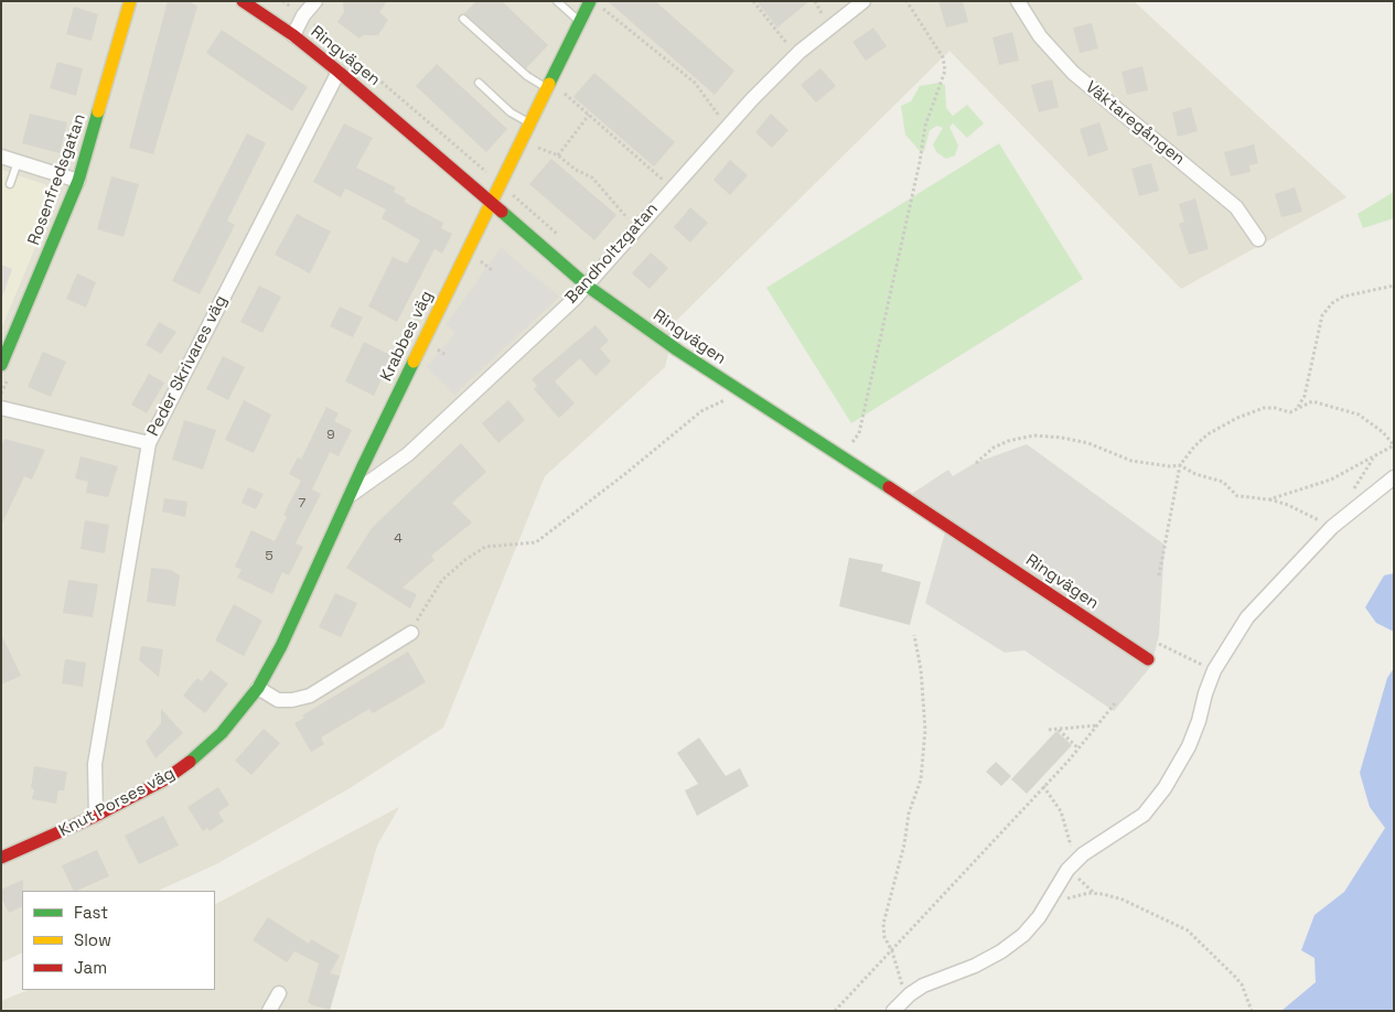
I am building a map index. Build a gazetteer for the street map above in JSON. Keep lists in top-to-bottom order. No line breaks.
{"streets":{"street":["Ringvägen","Väktaregången","Rosenfredsgatan","Bandholtzgatan","Krabbes väg","Peder Skrivares väg","Knut Porses väg"]},"crossings":[["Ringvägen","Bandholtzgatan"],["Ringvägen","Krabbes väg"],["Ringvägen","Peder Skrivares väg"],["Bandholtzgatan","Krabbes väg"],["Krabbes väg","Knut Porses väg"],["Peder Skrivares väg","Knut Porses väg"]],"house_numbers":["9","7","4","5"],"legend":["Fast","Slow","Jam"]}
